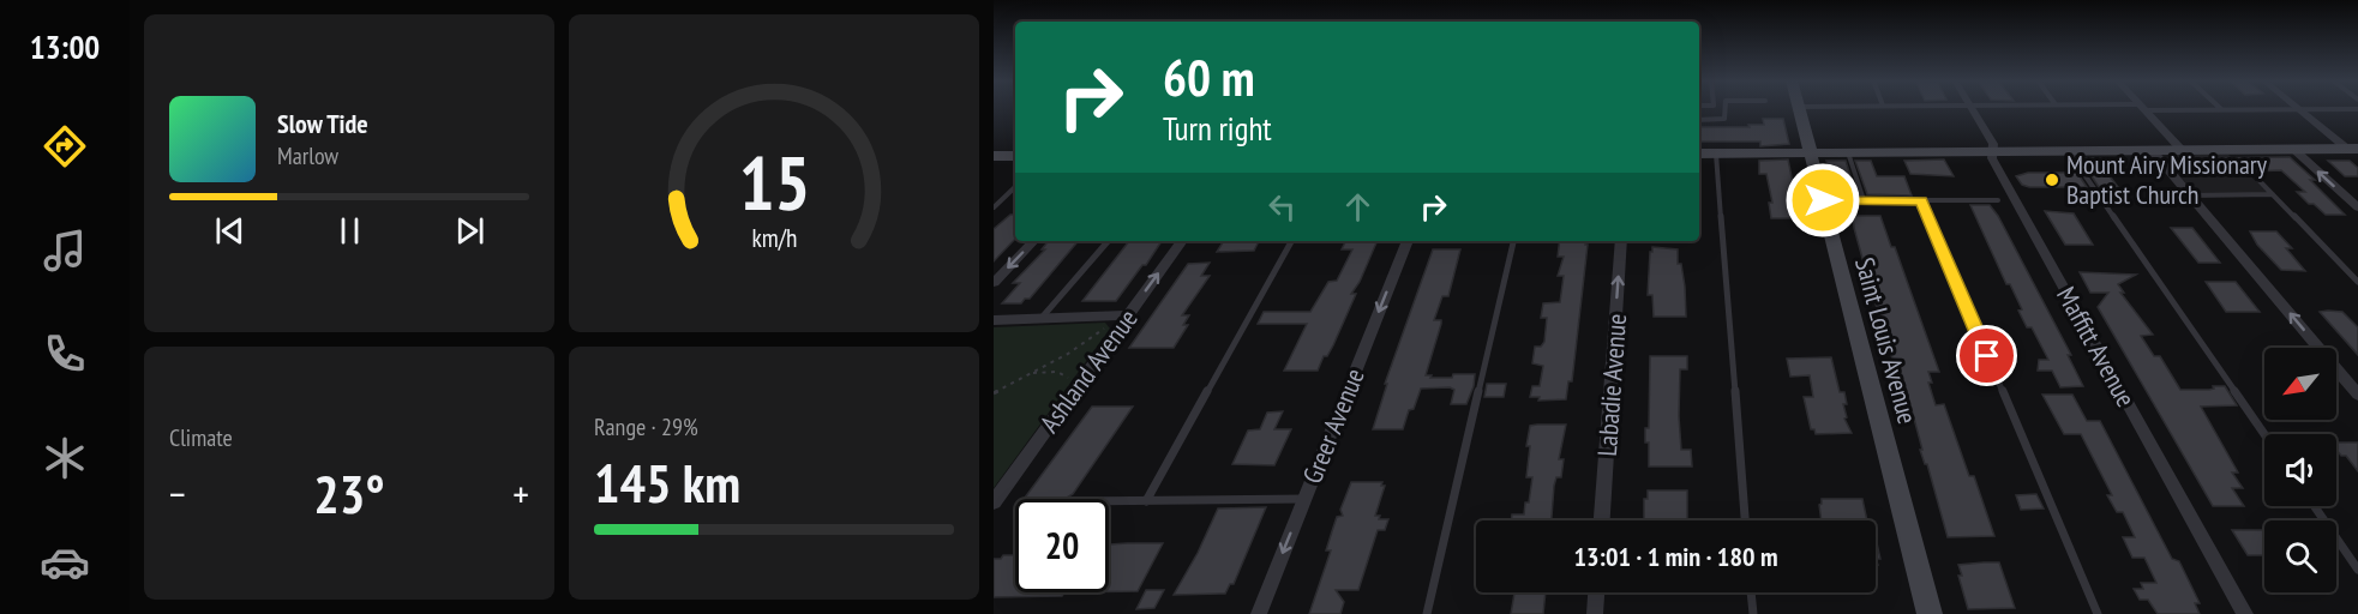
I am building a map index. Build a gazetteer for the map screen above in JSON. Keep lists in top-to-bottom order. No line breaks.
{"streets":{"street":["Saint Louis Avenue","Maffitt Avenue","Ashland Avenue","Labadie Avenue","Greer Avenue"]},"one_way":["Labadie Avenue","Greer Avenue"],"places":["Mount Airy Missionary Baptist Church"],"north":"bottom left","page":{"tabs":"13:00","turn":["60 m","Turn right"],"song":["Slow Tide","Marlow"],"tile":["Climate",["Range · 29%","145 km"]],"heat":["−","23°","+"],"limit":"20","trip":"13:01 · 1 min · 180 m","gauge":["15","km/h"]}}
